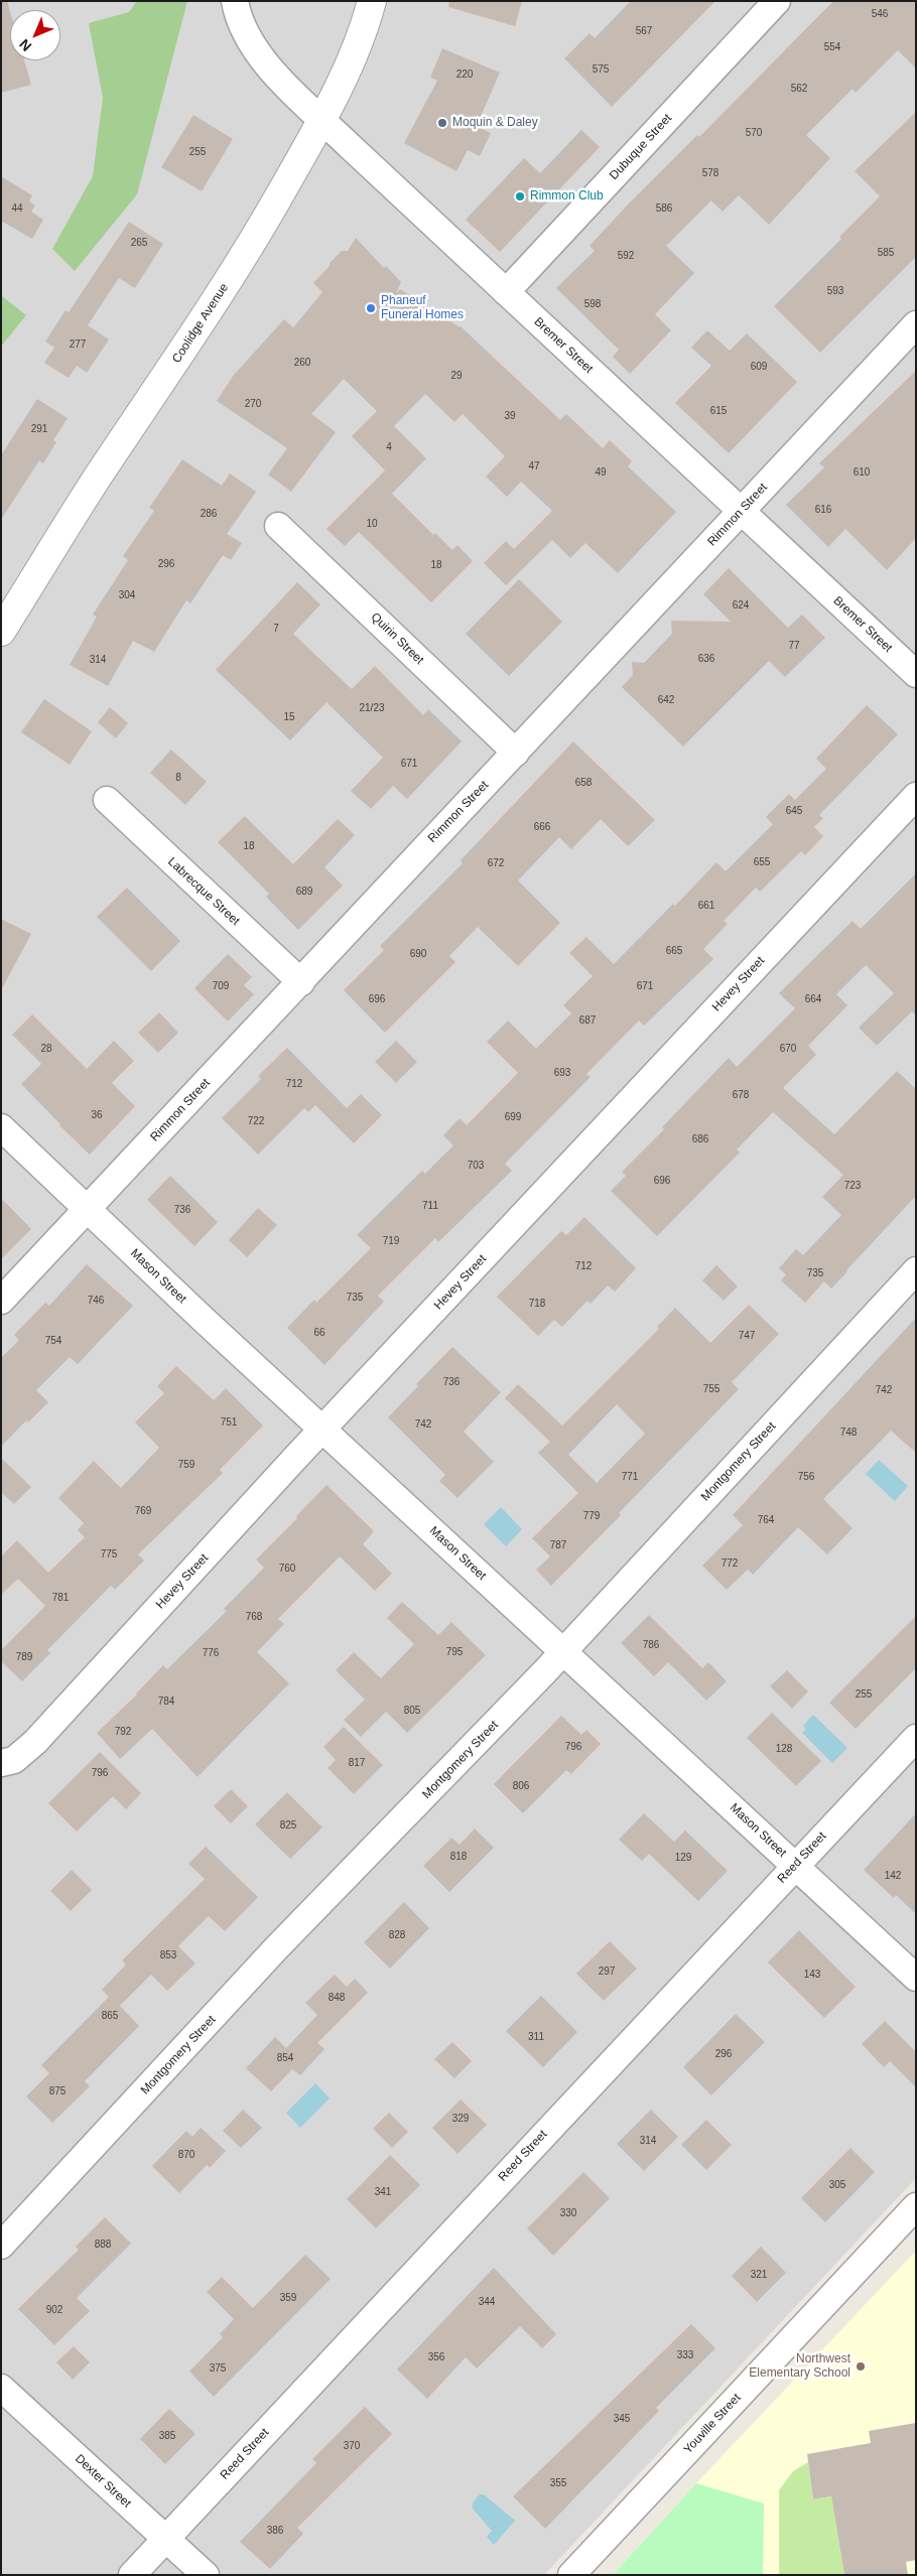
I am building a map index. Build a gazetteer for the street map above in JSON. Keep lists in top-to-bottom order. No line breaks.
{"streets":{"street":["Dubuque Street","Coolidge Avenue","Bremer Street","Rimmon Street","Quirin Street","Labrecque Street","Hevey Street","Mason Street","Montgomery Street","Reed Street","Youville Street","Dexter Street"]},"crossings":[["Dubuque Street","Bremer Street"],["Coolidge Avenue","Bremer Street"],["Bremer Street","Rimmon Street"],["Rimmon Street","Quirin Street"],["Rimmon Street","Labrecque Street"],["Rimmon Street","Mason Street"],["Hevey Street","Mason Street"],["Mason Street","Montgomery Street"],["Mason Street","Reed Street"],["Reed Street","Dexter Street"]],"places":["Moquin & Daley","Rimmon Club","Phaneuf Funeral Homes","Northwest Elementary School"],"house_numbers":["546","567","554","575","220","562","570","255","578","44","586","265","585","592","593","598","277","260","609","29","270","615","39","291","4","47","49","610","616","286","10","296","18","304","624","7","77","636","314","642","21/23","15","671","8","658","645","666","18","655","672","689","661","665","690","709","671","696","664","687","28","670","693","712","678","36","699","722","686","703","696","723","711","736","719","712","735","735","746","718","66","747","754","736","755","742","751","742","748","759","771","756","769","779","764","787","775","772","760","781","768","786","795","776","789","255","784","805","792","796","128","817","796","806","825","818","129","142","828","853","297","143","848","865","311","296","854","875","329","314","870","305","341","330","888","321","359","344","902","333","356","375","345","385","370","355","386"],"north":"bottom left"}
